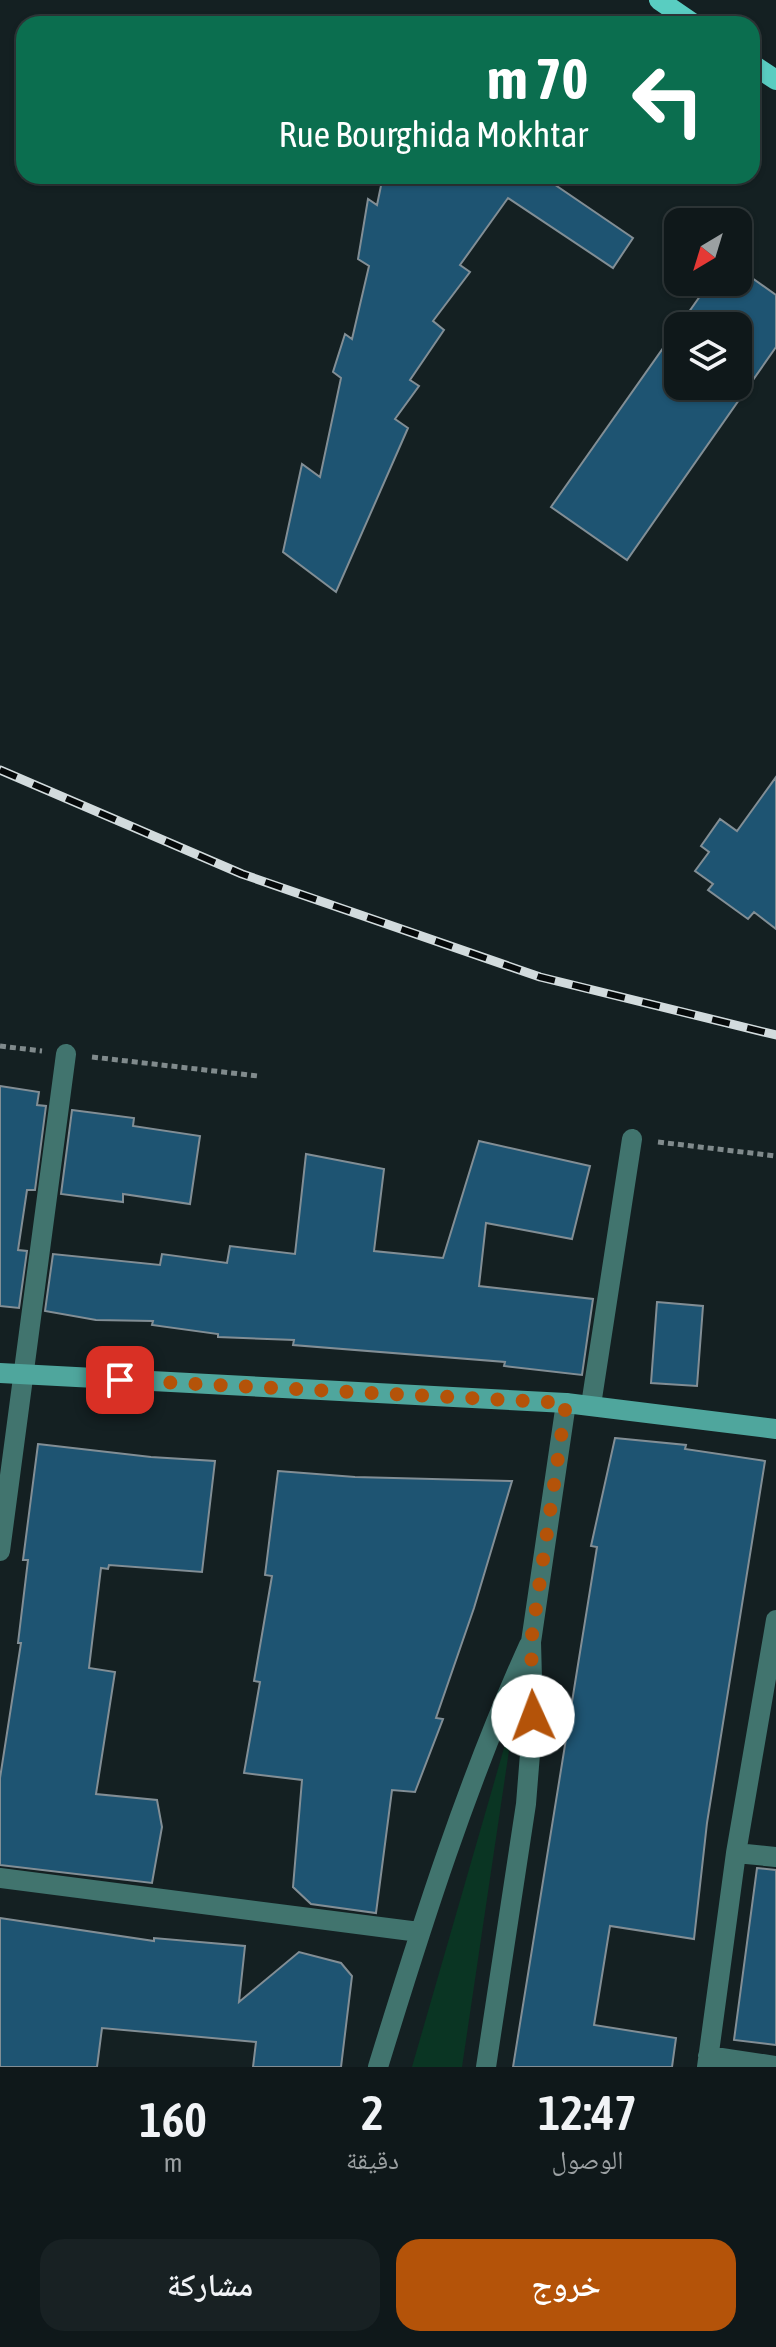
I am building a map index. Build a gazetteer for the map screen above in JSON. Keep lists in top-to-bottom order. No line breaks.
{"north":"bottom left","page":{"turn":["70 m","Rue Bourghida Mokhtar"],"eta":["12:47","الوصول","2","دقيقة","160","m"],"buttons":["خروج","مشاركة"]}}
